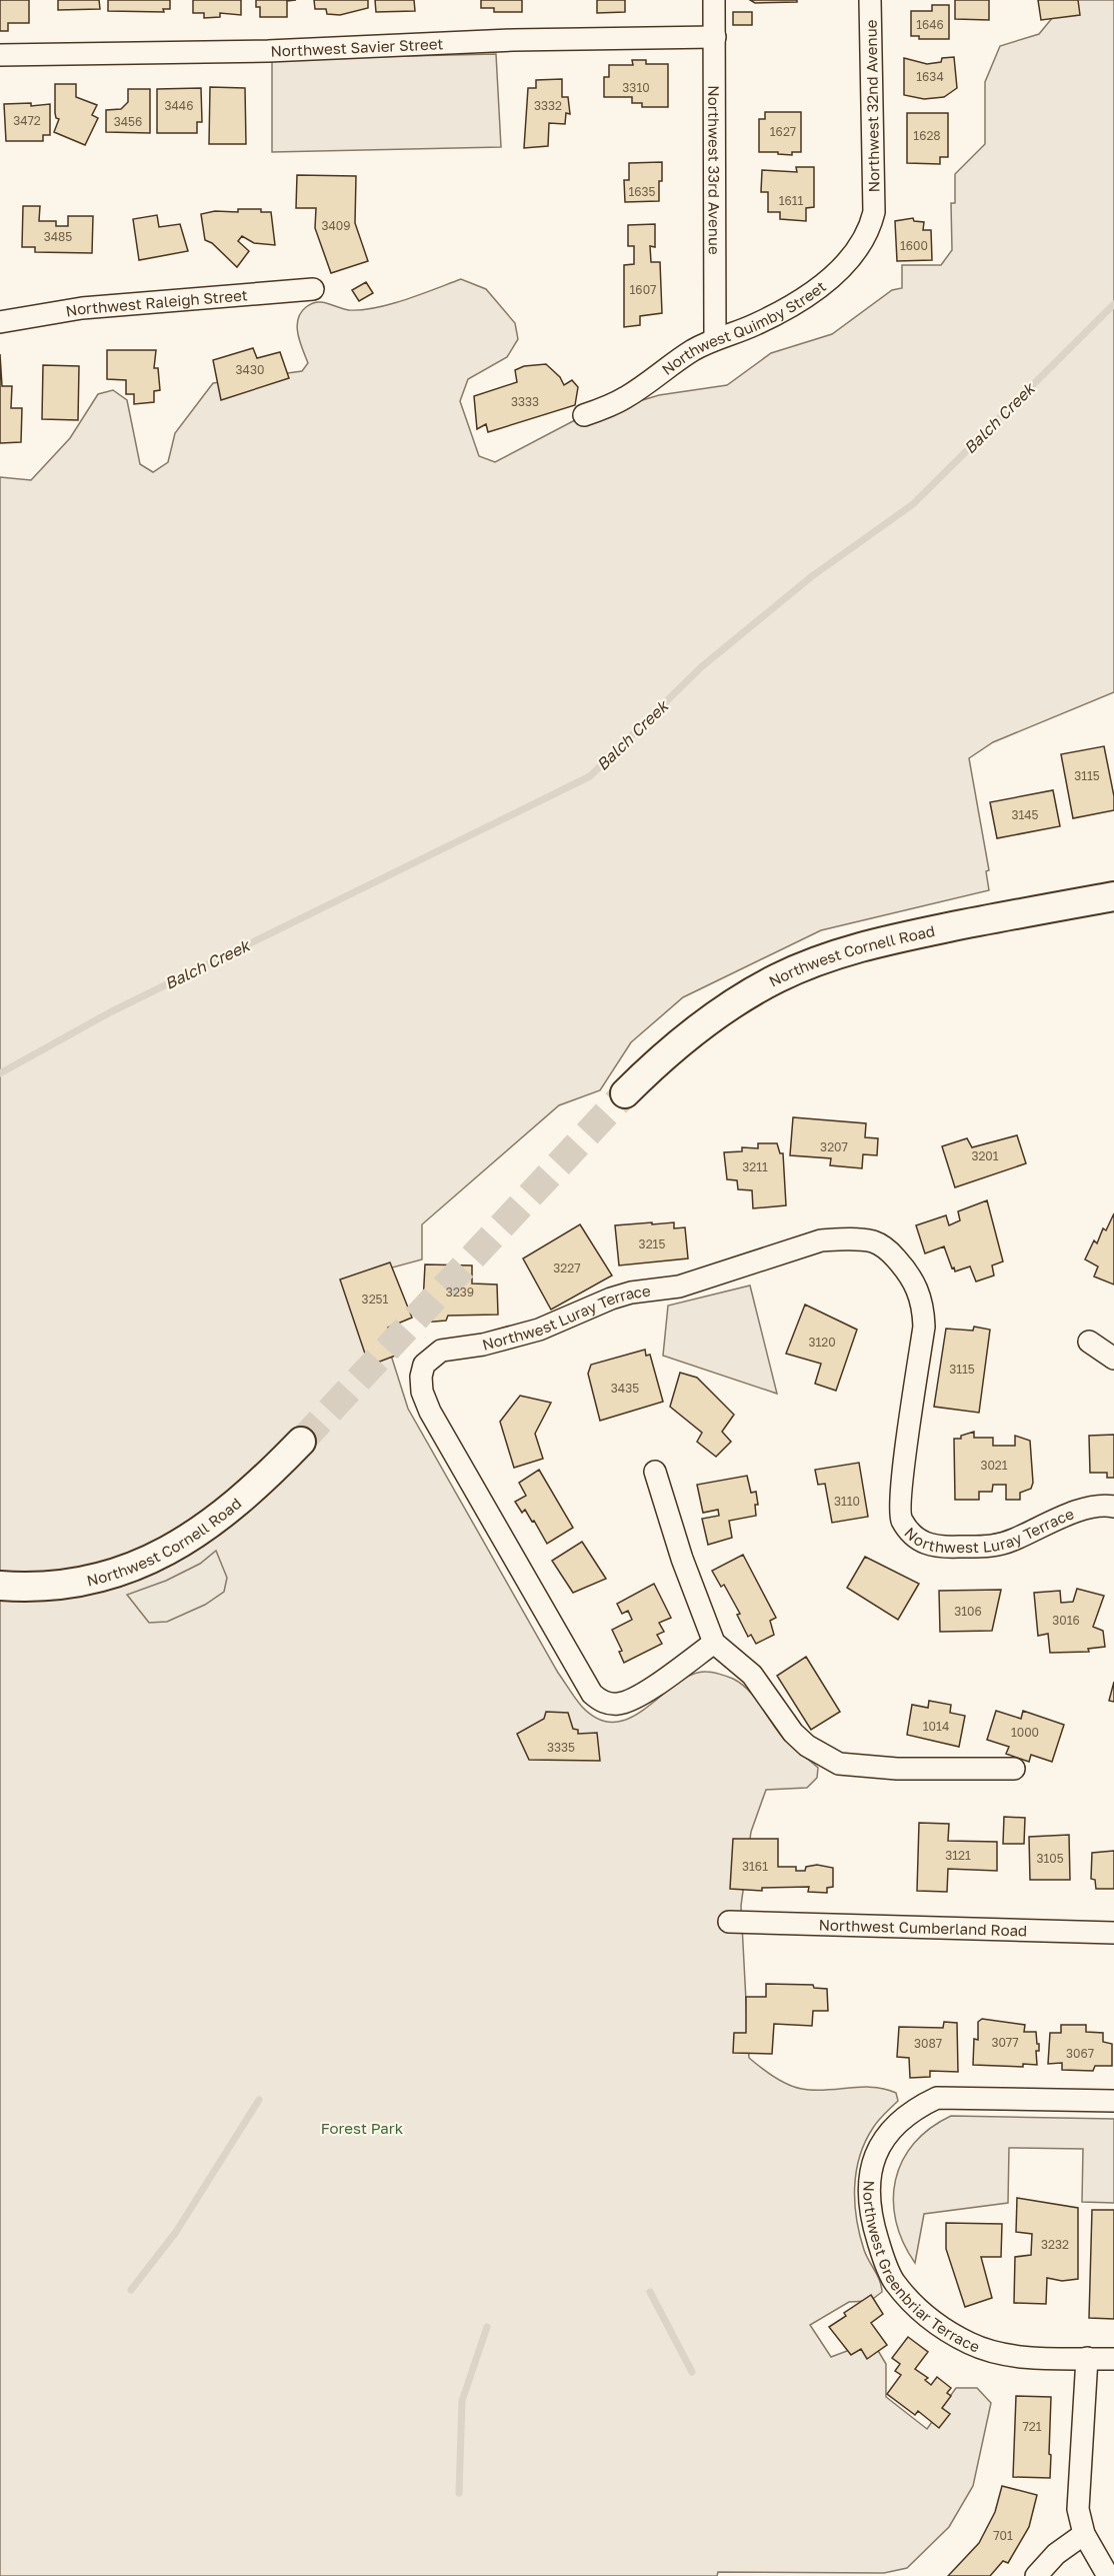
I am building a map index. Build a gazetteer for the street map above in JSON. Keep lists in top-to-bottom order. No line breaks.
{"streets":{"main road":["Northwest Cornell Road"],"street":["Northwest Savier Street","Northwest 32nd Avenue","Northwest 33rd Avenue","Northwest Raleigh Street","Northwest Quimby Street","Northwest Luray Terrace","Northwest Cumberland Road","Northwest Greenbriar Terrace"]},"crossings":[["Northwest Savier Street","Northwest 33rd Avenue"],["Northwest 32nd Avenue","Northwest Quimby Street"],["Northwest 33rd Avenue","Northwest Quimby Street"]],"water":["Balch Creek"],"parks":["Forest Park"],"house_numbers":["1646","1634","3310","3446","3332","3472","3456","1627","1628","1635","1611","3409","3485","1600","1607","3430","3333","3115","3145","3207","3201","3211","3215","3227","3239","3251","3120","3115","3435","3021","3110","3106","3016","1014","1000","3335","3121","3105","3161","3077","3087","3067","3232","721","701"]}
